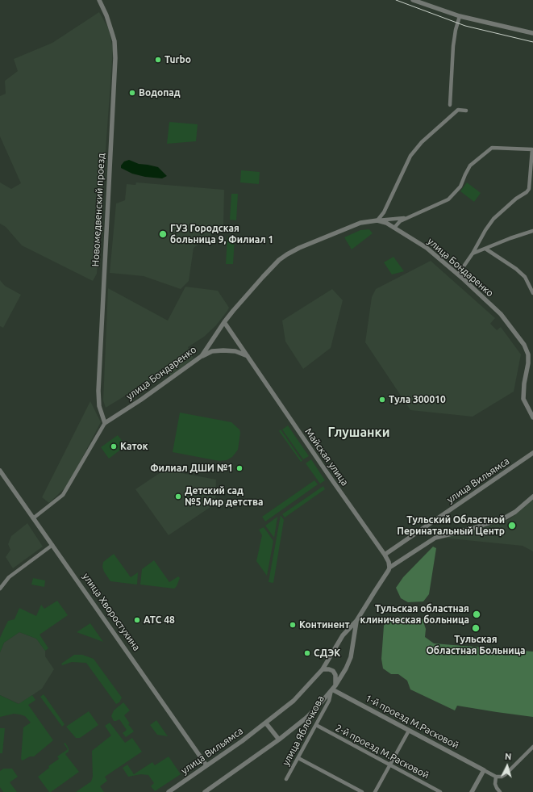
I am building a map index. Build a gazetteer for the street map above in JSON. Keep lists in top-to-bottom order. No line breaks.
{"streets":{"street":["Новомедвенский проезд","улица Бондаренко","Майская улица","улица Вильямса","улица Хворостухина","1-й проезд М.Расковой","улица Яблочкова","2-й проезд М.Расковой"]},"crossings":[["Новомедвенский проезд","улица Бондаренко"],["улица Бондаренко","Майская улица"],["улица Бондаренко","улица Хворостухина"],["Майская улица","улица Вильямса"],["улица Вильямса","улица Хворостухина"],["улица Вильямса","1-й проезд М.Расковой"],["улица Вильямса","улица Яблочкова"],["1-й проезд М.Расковой","улица Яблочкова"],["улица Яблочкова","2-й проезд М.Расковой"]],"districts":["Глушанки"],"places":["Turbo","Водопад","ГУЗ Городская больница 9, Филиал 1","Тула 300010","Каток","Филиал ДШИ №1","Детский сад №5 Мир детства","Тульский Областной Перинатальный Центр","Тульская областная клиническая больница","АТС 48","Континент","Тульская Областная Больница","СДЭК"],"north":"top"}
